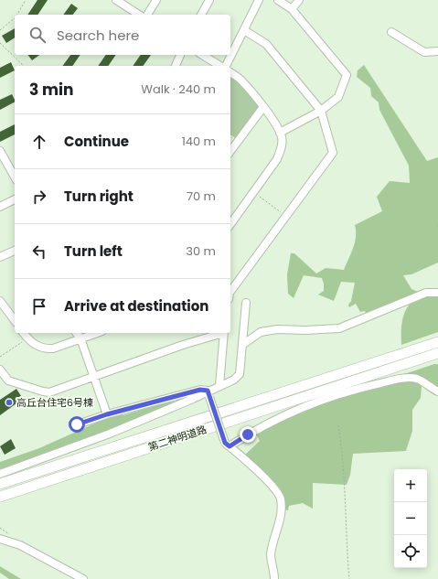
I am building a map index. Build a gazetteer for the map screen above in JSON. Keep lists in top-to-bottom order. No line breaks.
{"streets":{"highway":["第二神明道路"]},"places":["高丘台住宅6号棟"],"page":{"search":"Search here","heading":["3 min","Walk · 240 m"],"list":[["Continue","140 m"],["Turn right","70 m"],["Turn left","30 m"],"Arrive at destination"],"map_buttons":["+","−"]}}
